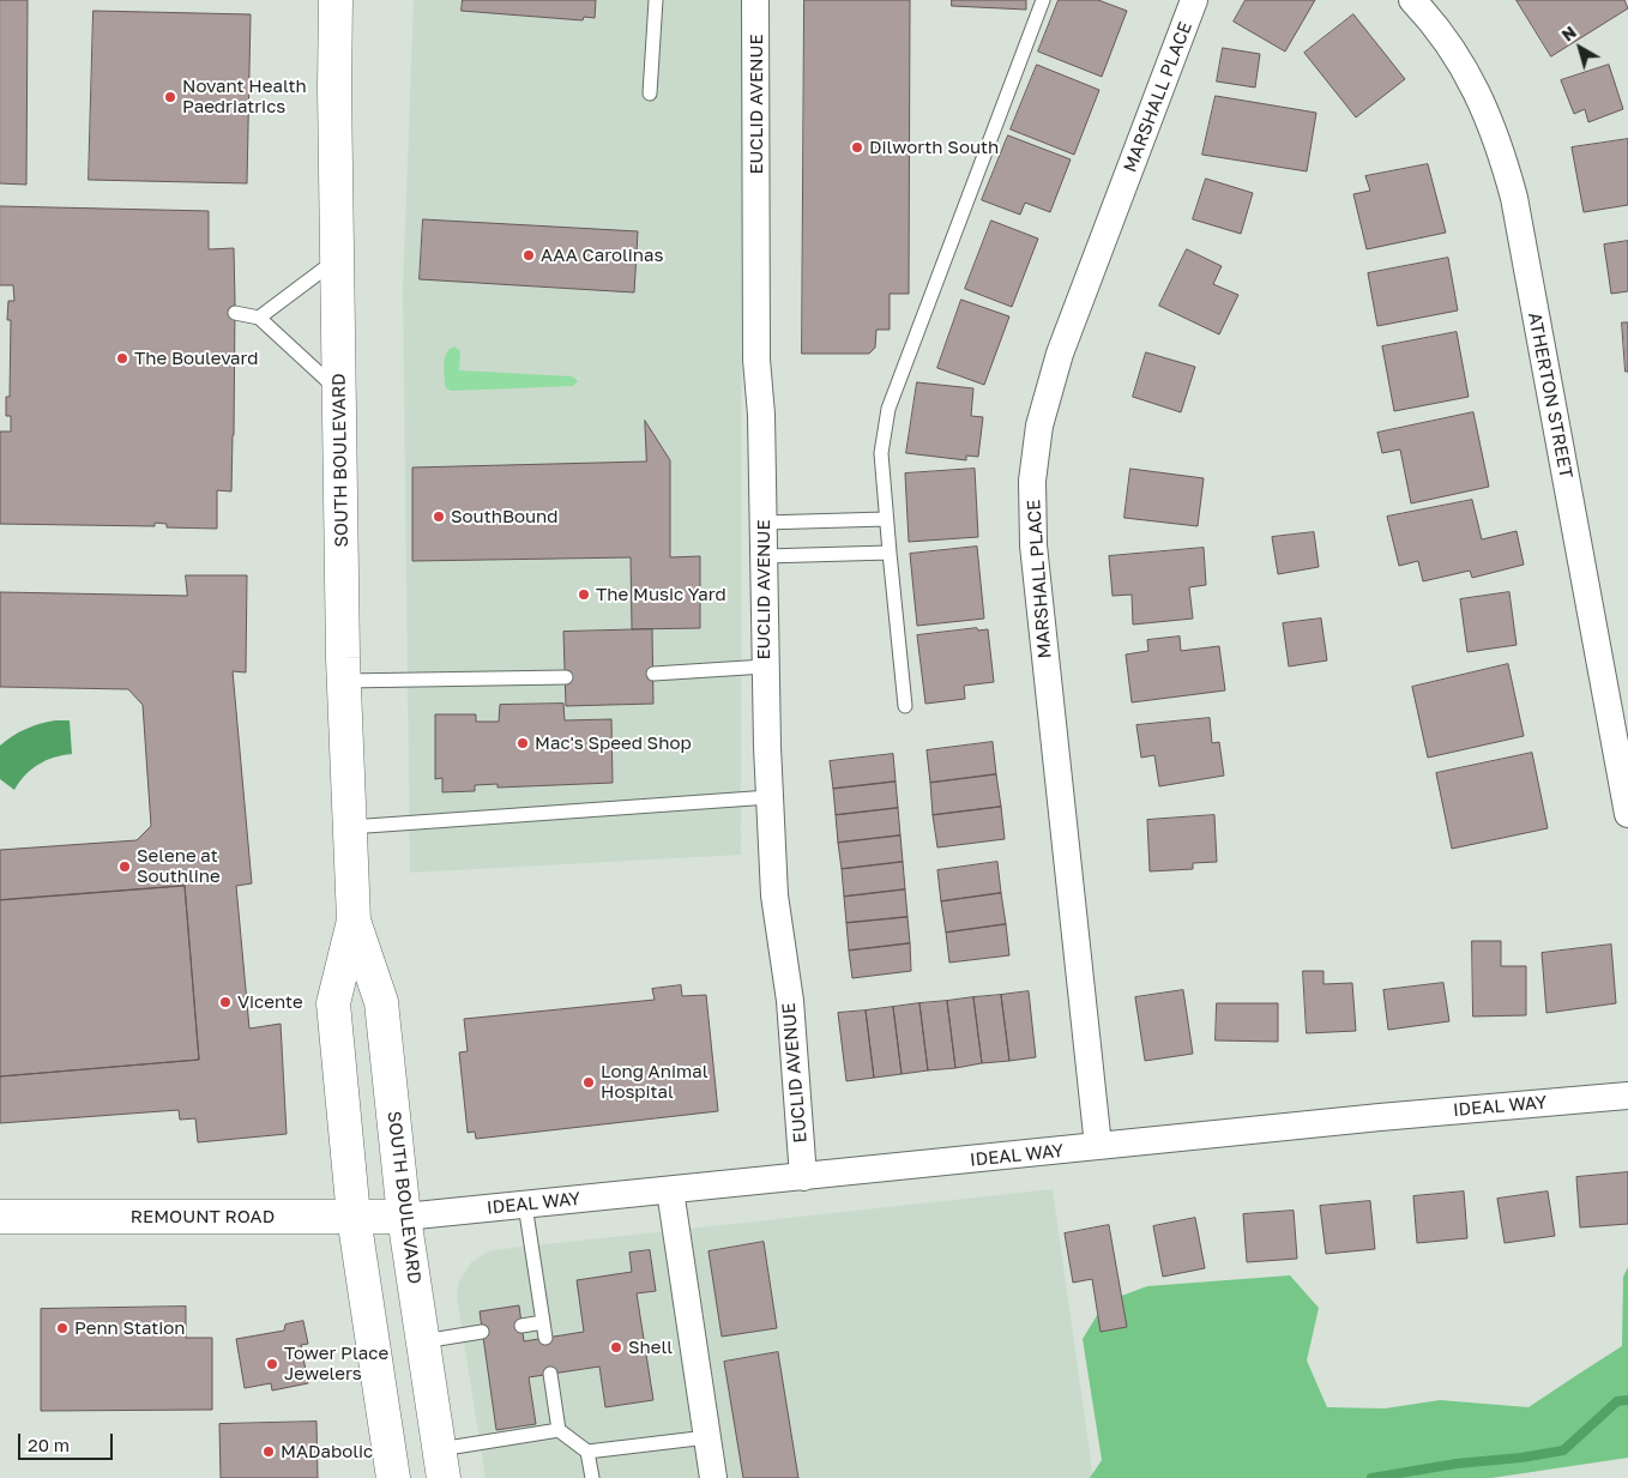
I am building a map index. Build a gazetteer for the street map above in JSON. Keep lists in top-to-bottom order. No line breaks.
{"streets":{"main road":["SOUTH BOULEVARD","REMOUNT ROAD"],"street":["MARSHALL PLACE","EUCLID AVENUE","ATHERTON STREET","IDEAL WAY"]},"crossings":[["MARSHALL PLACE","IDEAL WAY"],["EUCLID AVENUE","IDEAL WAY"],["SOUTH BOULEVARD","IDEAL WAY"],["SOUTH BOULEVARD","REMOUNT ROAD"],["IDEAL WAY","REMOUNT ROAD"]],"places":["Novant Health Paedriatrics","Dilworth South","AAA Carolinas","The Boulevard","SouthBound","The Music Yard","Mac's Speed Shop","Selene at Southline","Vicente","Long Animal Hospital","Penn Station","Shell","Tower Place Jewelers","MADabolic"],"scale_bar":"20 m","north":"top left"}
